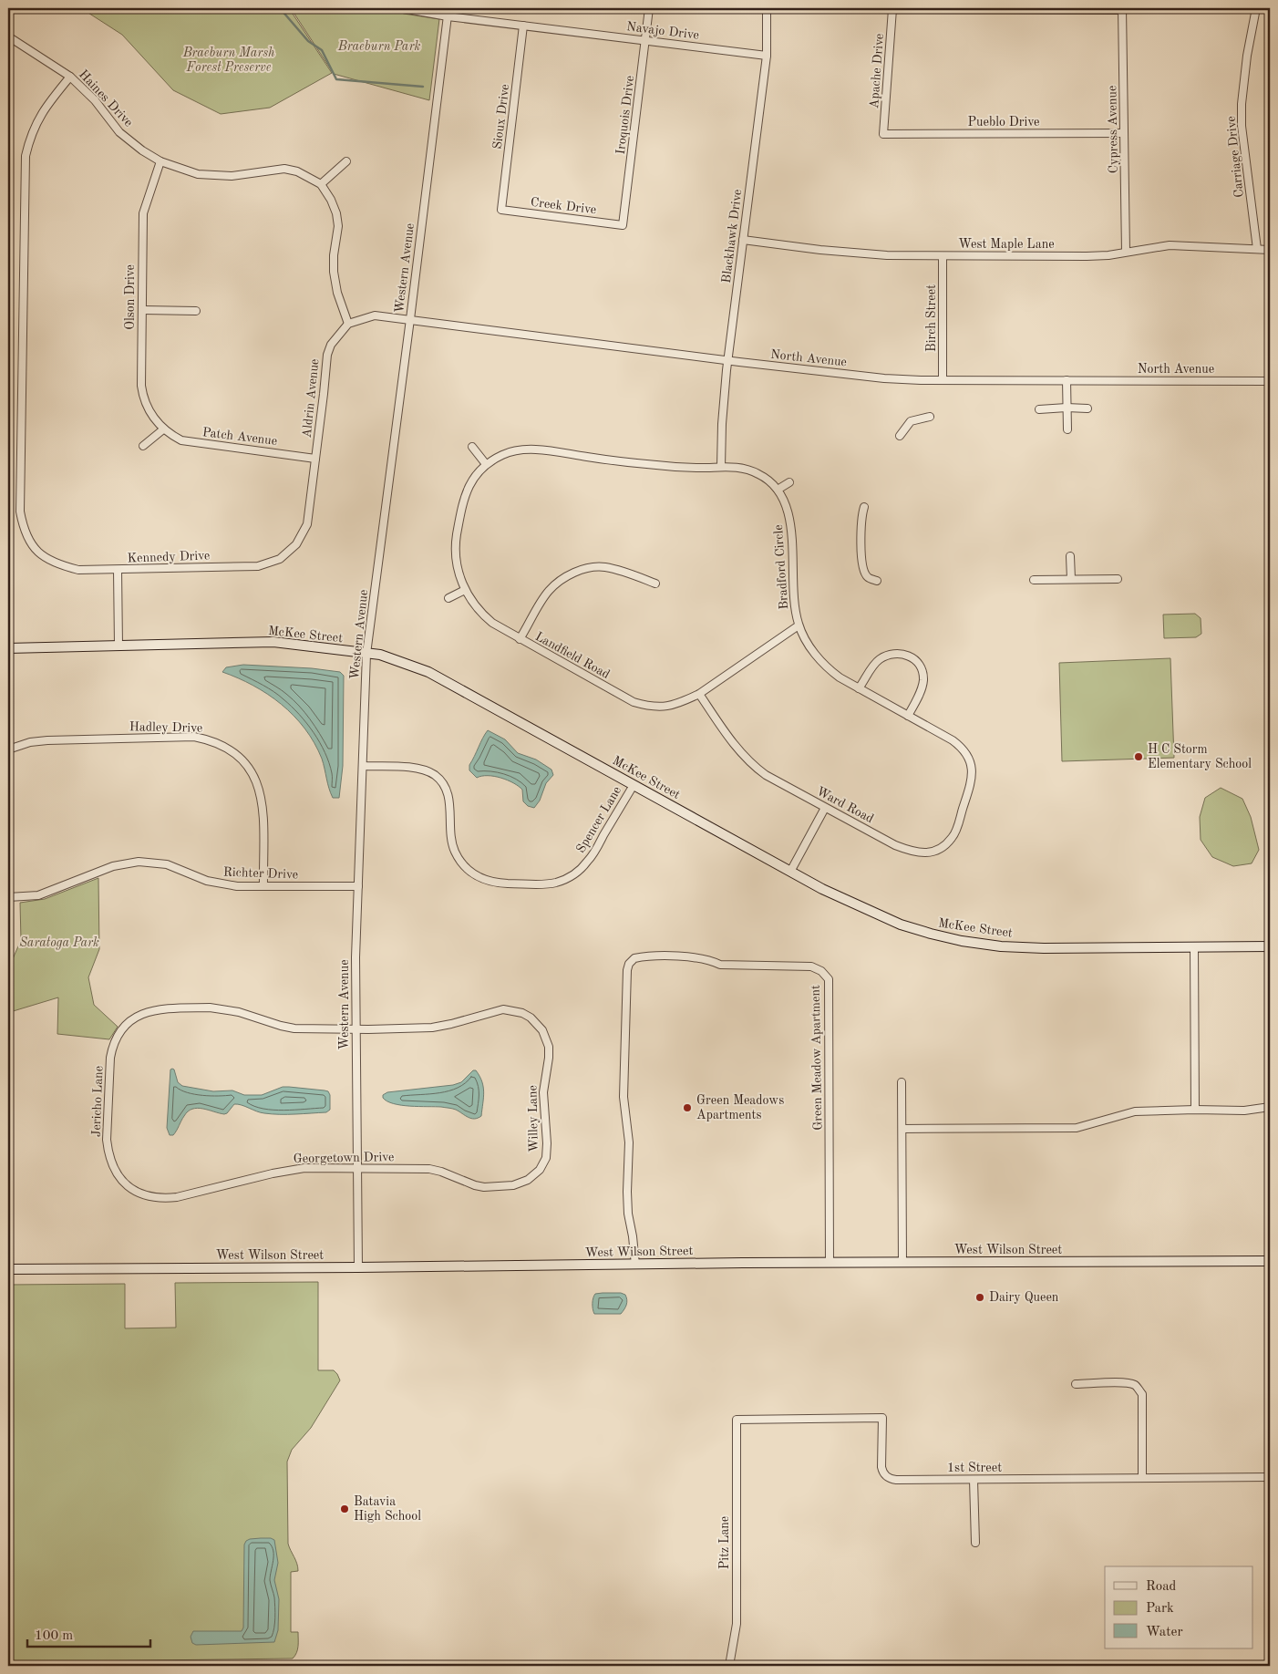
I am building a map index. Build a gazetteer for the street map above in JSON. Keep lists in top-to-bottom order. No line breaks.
{"streets":{"main road":["McKee Street","West Wilson Street"],"street":["Navajo Drive","Apache Drive","Haines Drive","Iroquois Drive","Sioux Drive","Pueblo Drive","Cypress Avenue","Carriage Drive","Creek Drive","Blackhawk Drive","West Maple Lane","Western Avenue","Olson Drive","Birch Street","North Avenue","Aldrin Avenue","Patch Avenue","Kennedy Drive","Bradford Circle","Landfield Road","Hadley Drive","Ward Road","Spencer Lane","Richter Drive","Green Meadow Apartment","Jericho Lane","Willey Lane","Georgetown Drive","1st Street","Pitz Lane"]},"crossings":[["Navajo Drive","Iroquois Drive"],["Navajo Drive","Sioux Drive"],["Navajo Drive","Blackhawk Drive"],["Navajo Drive","Western Avenue"],["Apache Drive","Pueblo Drive"],["Apache Drive","Cypress Avenue"],["Haines Drive","Olson Drive"],["Haines Drive","Kennedy Drive"],["Iroquois Drive","Creek Drive"],["Sioux Drive","Creek Drive"],["Pueblo Drive","Cypress Avenue"],["Cypress Avenue","West Maple Lane"],["Carriage Drive","West Maple Lane"],["Blackhawk Drive","West Maple Lane"],["Blackhawk Drive","North Avenue"],["Blackhawk Drive","Bradford Circle"],["West Maple Lane","Birch Street"],["Western Avenue","North Avenue"],["Western Avenue","McKee Street"],["Western Avenue","Spencer Lane"],["Western Avenue","Richter Drive"],["Western Avenue","Jericho Lane"],["Western Avenue","Willey Lane"],["Western Avenue","Georgetown Drive"],["Western Avenue","West Wilson Street"],["Olson Drive","Patch Avenue"],["Birch Street","North Avenue"],["North Avenue","Aldrin Avenue"],["Aldrin Avenue","Patch Avenue"],["Aldrin Avenue","Kennedy Drive"],["Bradford Circle","Landfield Road"],["Bradford Circle","Ward Road"],["McKee Street","Spencer Lane"],["Landfield Road","Ward Road"],["Hadley Drive","Richter Drive"],["Green Meadow Apartment","West Wilson Street"],["Jericho Lane","Willey Lane"],["Jericho Lane","Georgetown Drive"],["Willey Lane","Georgetown Drive"],["1st Street","Pitz Lane"]],"parks":["Braeburn Park","Braeburn Marsh Forest Preserve","Saratoga Park"],"places":["H C Storm Elementary School","Green Meadows Apartments","Dairy Queen","Batavia High School"],"legend":["Road","Park","Water"],"scale_bar":"100 m"}
